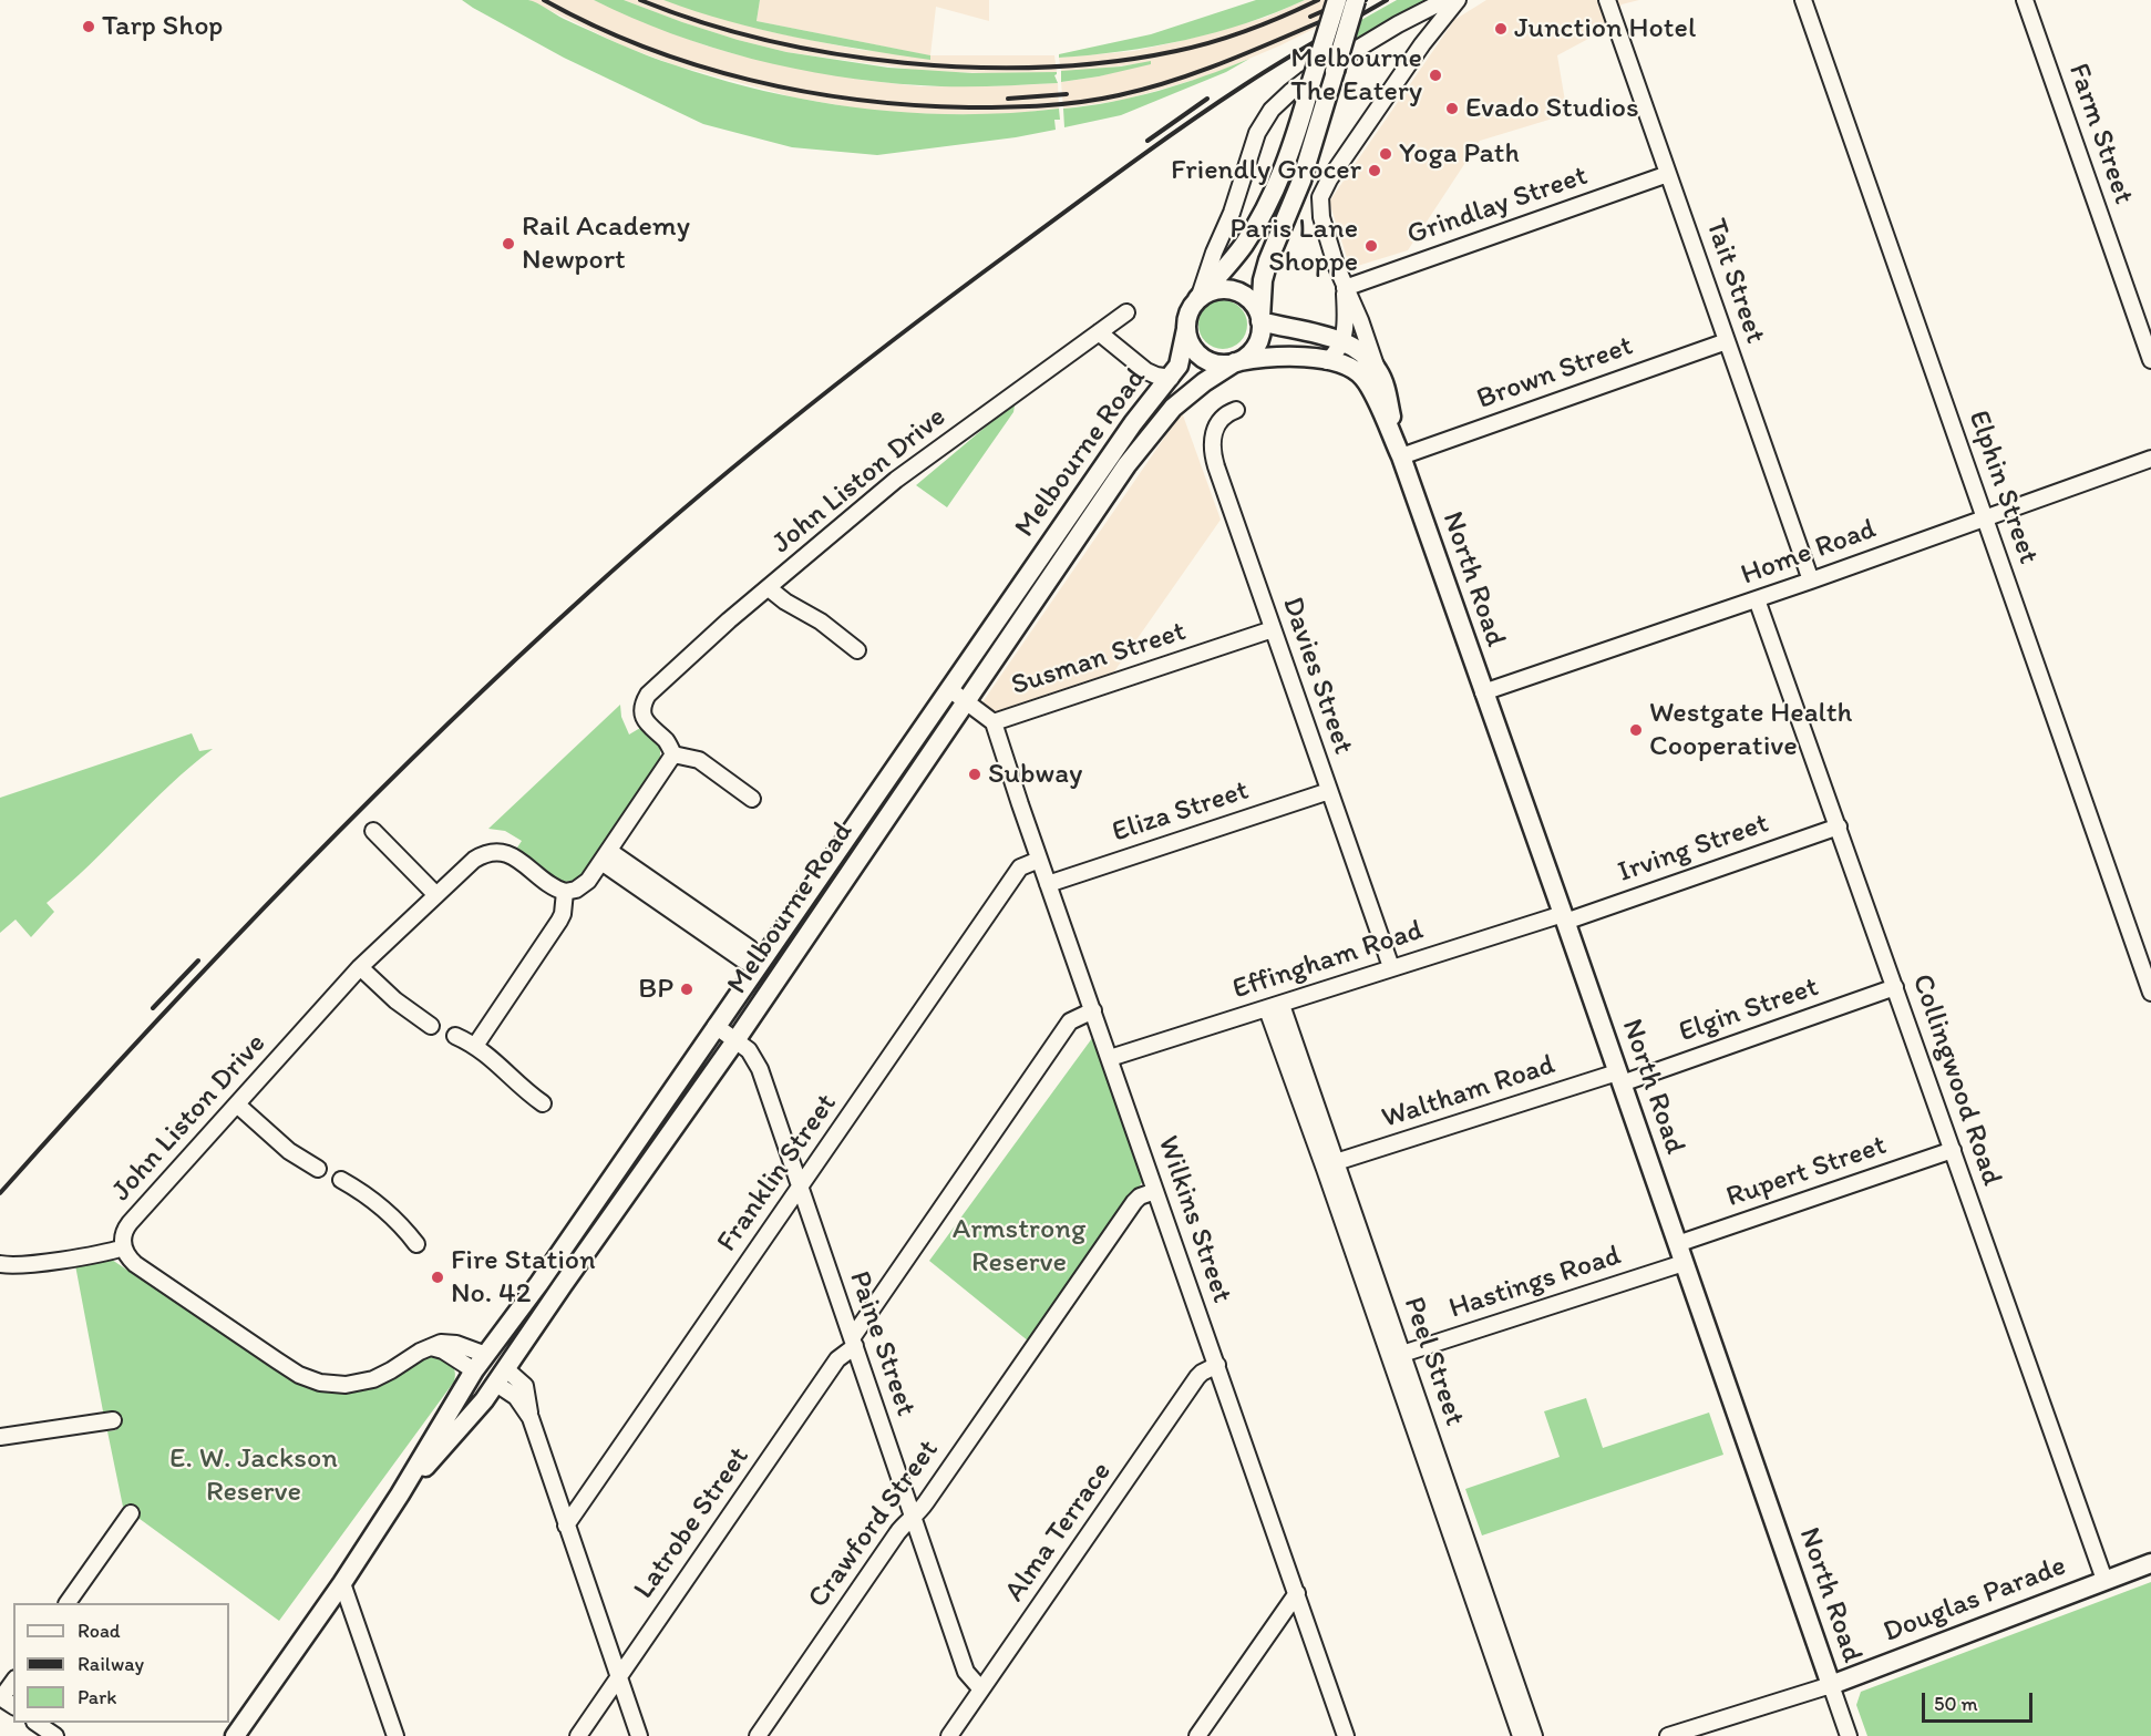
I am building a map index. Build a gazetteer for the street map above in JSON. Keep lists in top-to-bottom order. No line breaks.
{"streets":{"main road":["Melbourne Road","North Road","Douglas Parade"],"street":["Farm Street","Grindlay Street","Tait Street","Brown Street","John Liston Drive","Elphin Street","Home Road","Susman Street","Davies Street","Eliza Street","Irving Street","Effingham Road","Elgin Street","Collingwood Road","Waltham Road","Rupert Street","Franklin Street","Wilkins Street","Hastings Road","Paine Street","Peel Street","Latrobe Street","Crawford Street","Alma Terrace"]},"crossings":[["Grindlay Street","Tait Street"],["Tait Street","Brown Street"],["Tait Street","Home Road"],["Brown Street","North Road"],["Melbourne Road","John Liston Drive"],["Melbourne Road","North Road"],["Melbourne Road","Susman Street"],["Melbourne Road","Paine Street"],["Elphin Street","Home Road"],["Home Road","North Road"],["Home Road","Collingwood Road"],["North Road","Irving Street"],["North Road","Effingham Road"],["North Road","Elgin Street"],["North Road","Waltham Road"],["North Road","Rupert Street"],["North Road","Hastings Road"],["North Road","Douglas Parade"],["Susman Street","Davies Street"],["Susman Street","Wilkins Street"],["Davies Street","Eliza Street"],["Davies Street","Effingham Road"],["Eliza Street","Wilkins Street"],["Irving Street","Effingham Road"],["Irving Street","Collingwood Road"],["Effingham Road","Wilkins Street"],["Effingham Road","Peel Street"],["Elgin Street","Collingwood Road"],["Elgin Street","Waltham Road"],["Collingwood Road","Rupert Street"],["Collingwood Road","Douglas Parade"],["Waltham Road","Peel Street"],["Franklin Street","Wilkins Street"],["Franklin Street","Paine Street"],["Wilkins Street","Latrobe Street"],["Wilkins Street","Crawford Street"],["Wilkins Street","Alma Terrace"],["Hastings Road","Peel Street"],["Paine Street","Latrobe Street"],["Paine Street","Crawford Street"],["Paine Street","Alma Terrace"]],"parks":["Armstrong Reserve","E. W. Jackson Reserve"],"places":["Tarp Shop","Junction Hotel","Melbourne The Eatery","Evado Studios","Yoga Path","Friendly Grocer","Rail Academy Newport","Paris Lane Shoppe","Westgate Health Cooperative","Subway","BP","Fire Station No. 42"],"legend":["Road","Railway","Park"],"scale_bar":"50 m"}
